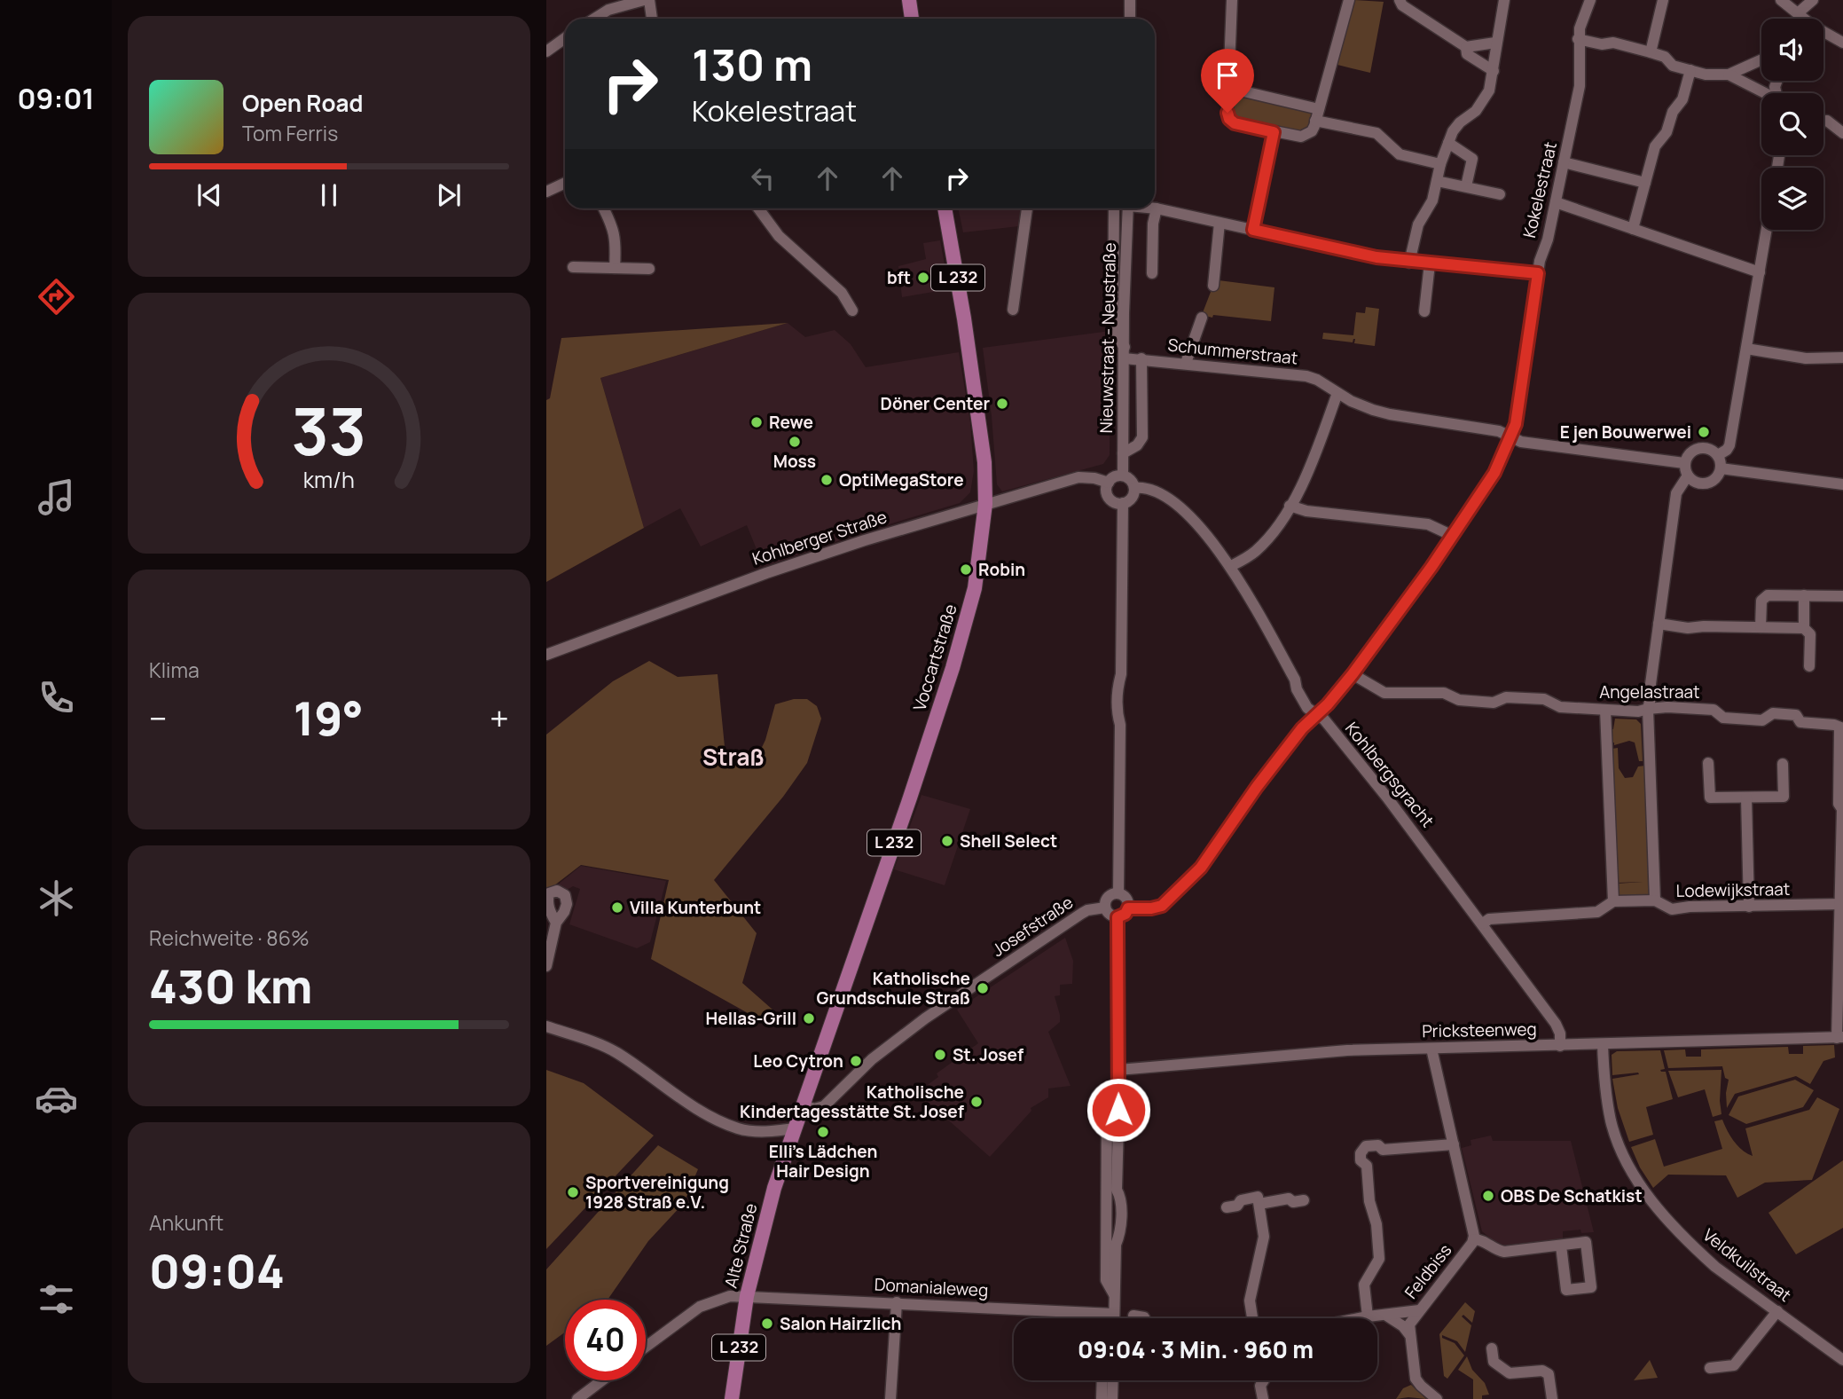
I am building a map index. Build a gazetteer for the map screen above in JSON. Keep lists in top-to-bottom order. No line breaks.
{"streets":{"main road":["L 232","Voccartstraße","Alte Straße"],"street":["Kokelestraat","Nieuwstraat - Neustraße","Schummerstraat","Kohlberger Straße","Angelastraat","Kohlbergsgracht","Lodewijkstraat","Josefstraße","Pricksteenweg","Veldkuilstraat","Feldbiss","Domanialeweg"]},"crossings":[["Kokelestraat","Schummerstraat"],["Kokelestraat","Angelastraat"],["Kokelestraat","Kohlbergsgracht"],["Kokelestraat","Josefstraße"],["Nieuwstraat - Neustraße","Schummerstraat"],["Nieuwstraat - Neustraße","Kohlberger Straße"],["Nieuwstraat - Neustraße","Kohlbergsgracht"],["Kohlberger Straße","Voccartstraße"],["Kohlberger Straße","Kohlbergsgracht"],["Voccartstraße","Josefstraße"],["Voccartstraße","Alte Straße"],["Kohlbergsgracht","Lodewijkstraat"],["Kohlbergsgracht","Pricksteenweg"],["Josefstraße","Alte Straße"],["Pricksteenweg","Veldkuilstraat"],["Pricksteenweg","Feldbiss"],["Alte Straße","Domanialeweg"]],"districts":["Straß"],"places":["bft","Döner Center","Rewe","E jen Bouwerwei","Moss","OptiMegaStore","Robin","Shell Select","Villa Kunterbunt","Katholische Grundschule Straß","Hellas-Grill","St. Josef","Leo Cytron","Katholische Kindertagesstätte St. Josef","Elli's Lädchen Hair Design","Sportvereinigung 1928 Straß e.V.","OBS De Schatkist","Salon Hairzlich"],"page":{"tabs":"09:01","turn":["130 m","Kokelestraat"],"song":["Open Road","Tom Ferris"],"tile":["Klima",["Reichweite · 86%","430 km"],["Ankunft","09:04"]],"heat":["−","19°","+"],"limit":"40","trip":"09:04 · 3 Min. · 960 m","gauge":["33","km/h"]}}
